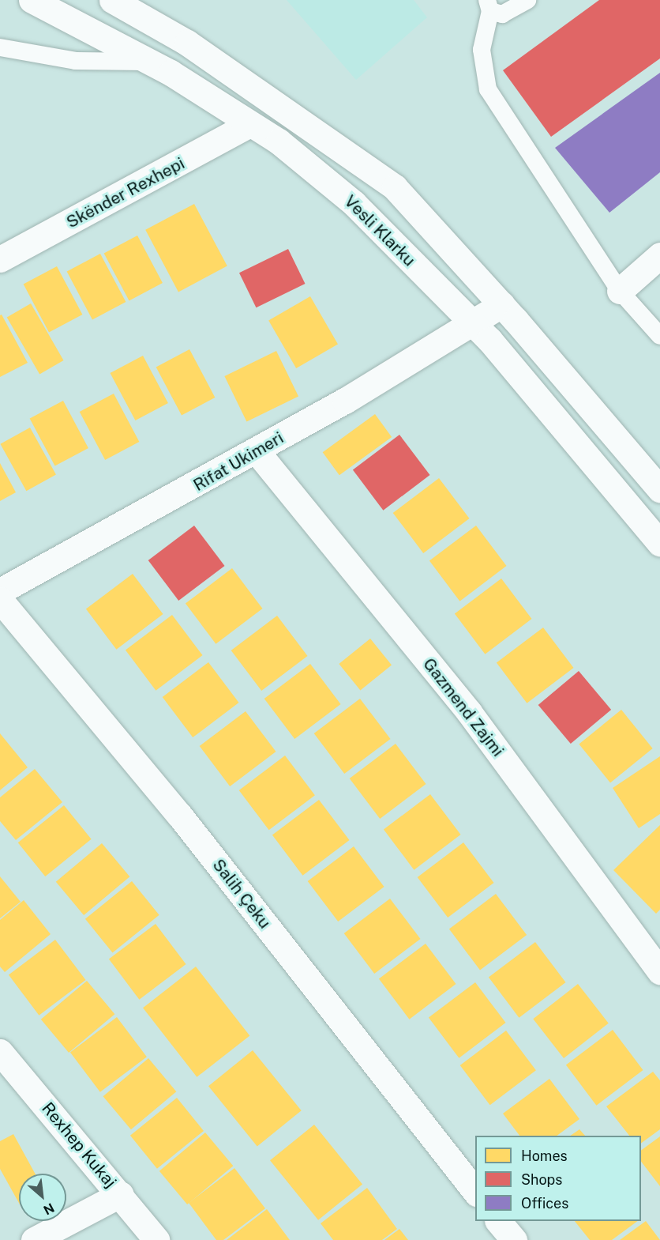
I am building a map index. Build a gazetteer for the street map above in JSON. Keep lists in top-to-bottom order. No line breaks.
{"streets":{"street":["Skënder Rexhepi","Vesli Klarku","Rifat Ukimeri","Gazmend Zajmi","Salih Çeku","Rexhep Kukaj"]},"crossings":[["Skënder Rexhepi","Vesli Klarku"],["Vesli Klarku","Rifat Ukimeri"],["Rifat Ukimeri","Gazmend Zajmi"]],"legend":["Homes","Shops","Offices"],"north":"bottom right"}
